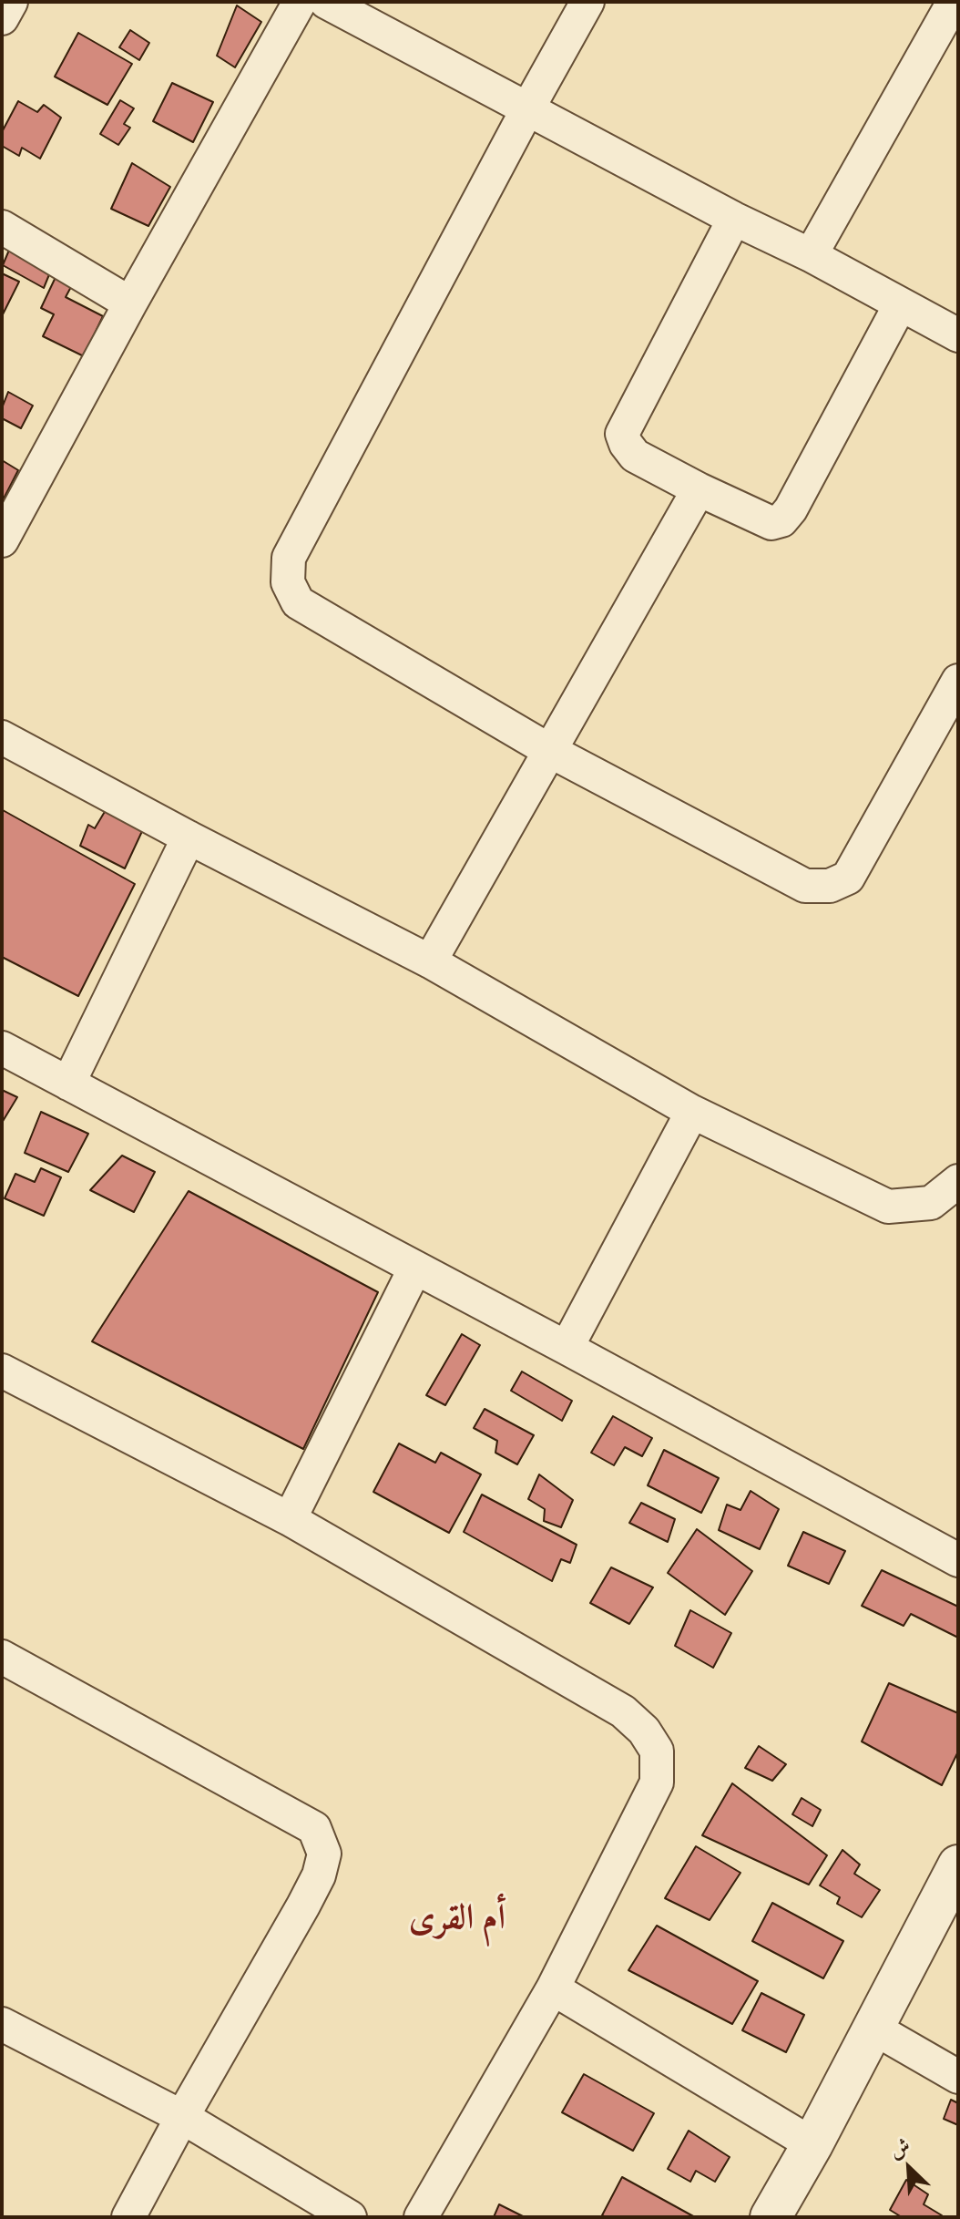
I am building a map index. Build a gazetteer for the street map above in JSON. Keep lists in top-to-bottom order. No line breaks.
{"districts":["أم القرى"],"north":"top left"}
